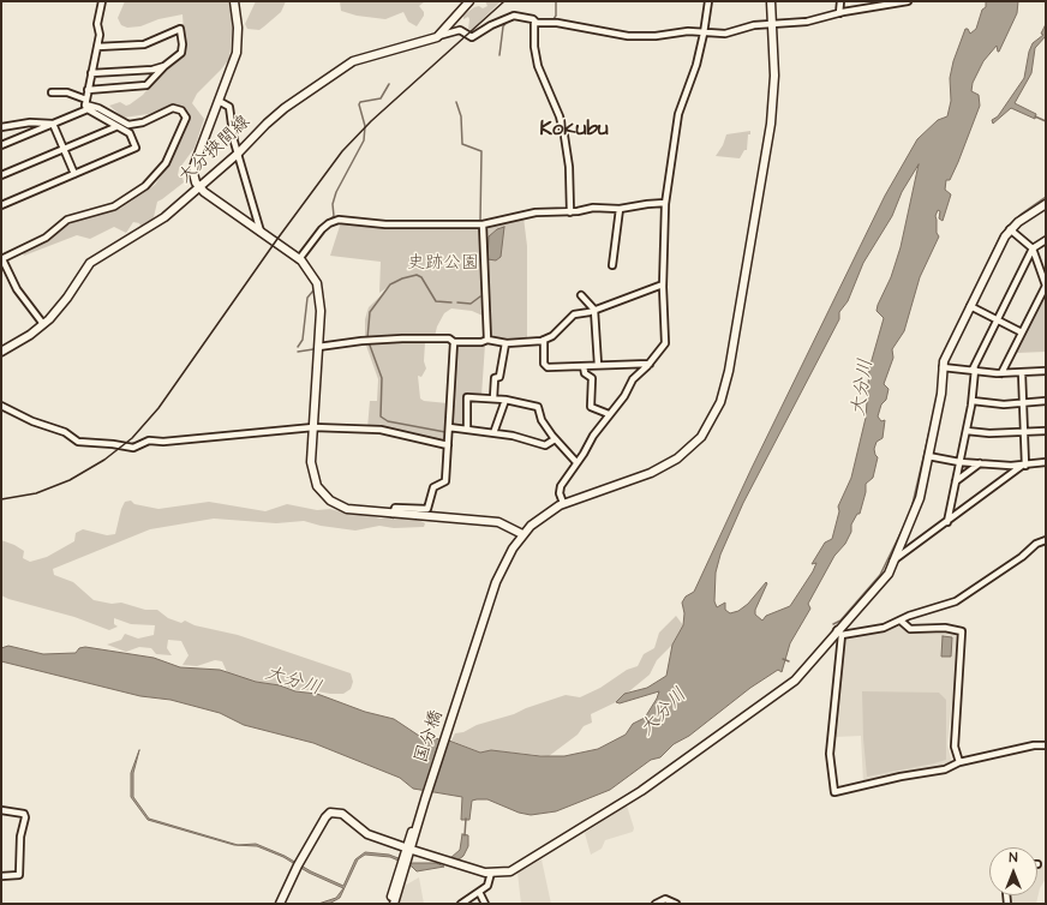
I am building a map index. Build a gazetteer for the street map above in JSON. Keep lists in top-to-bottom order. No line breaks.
{"streets":{"street":["大分挾間線","国分橋"]},"districts":["Kokubu"],"water":["大分川"],"parks":["史跡公園"],"north":"top"}
